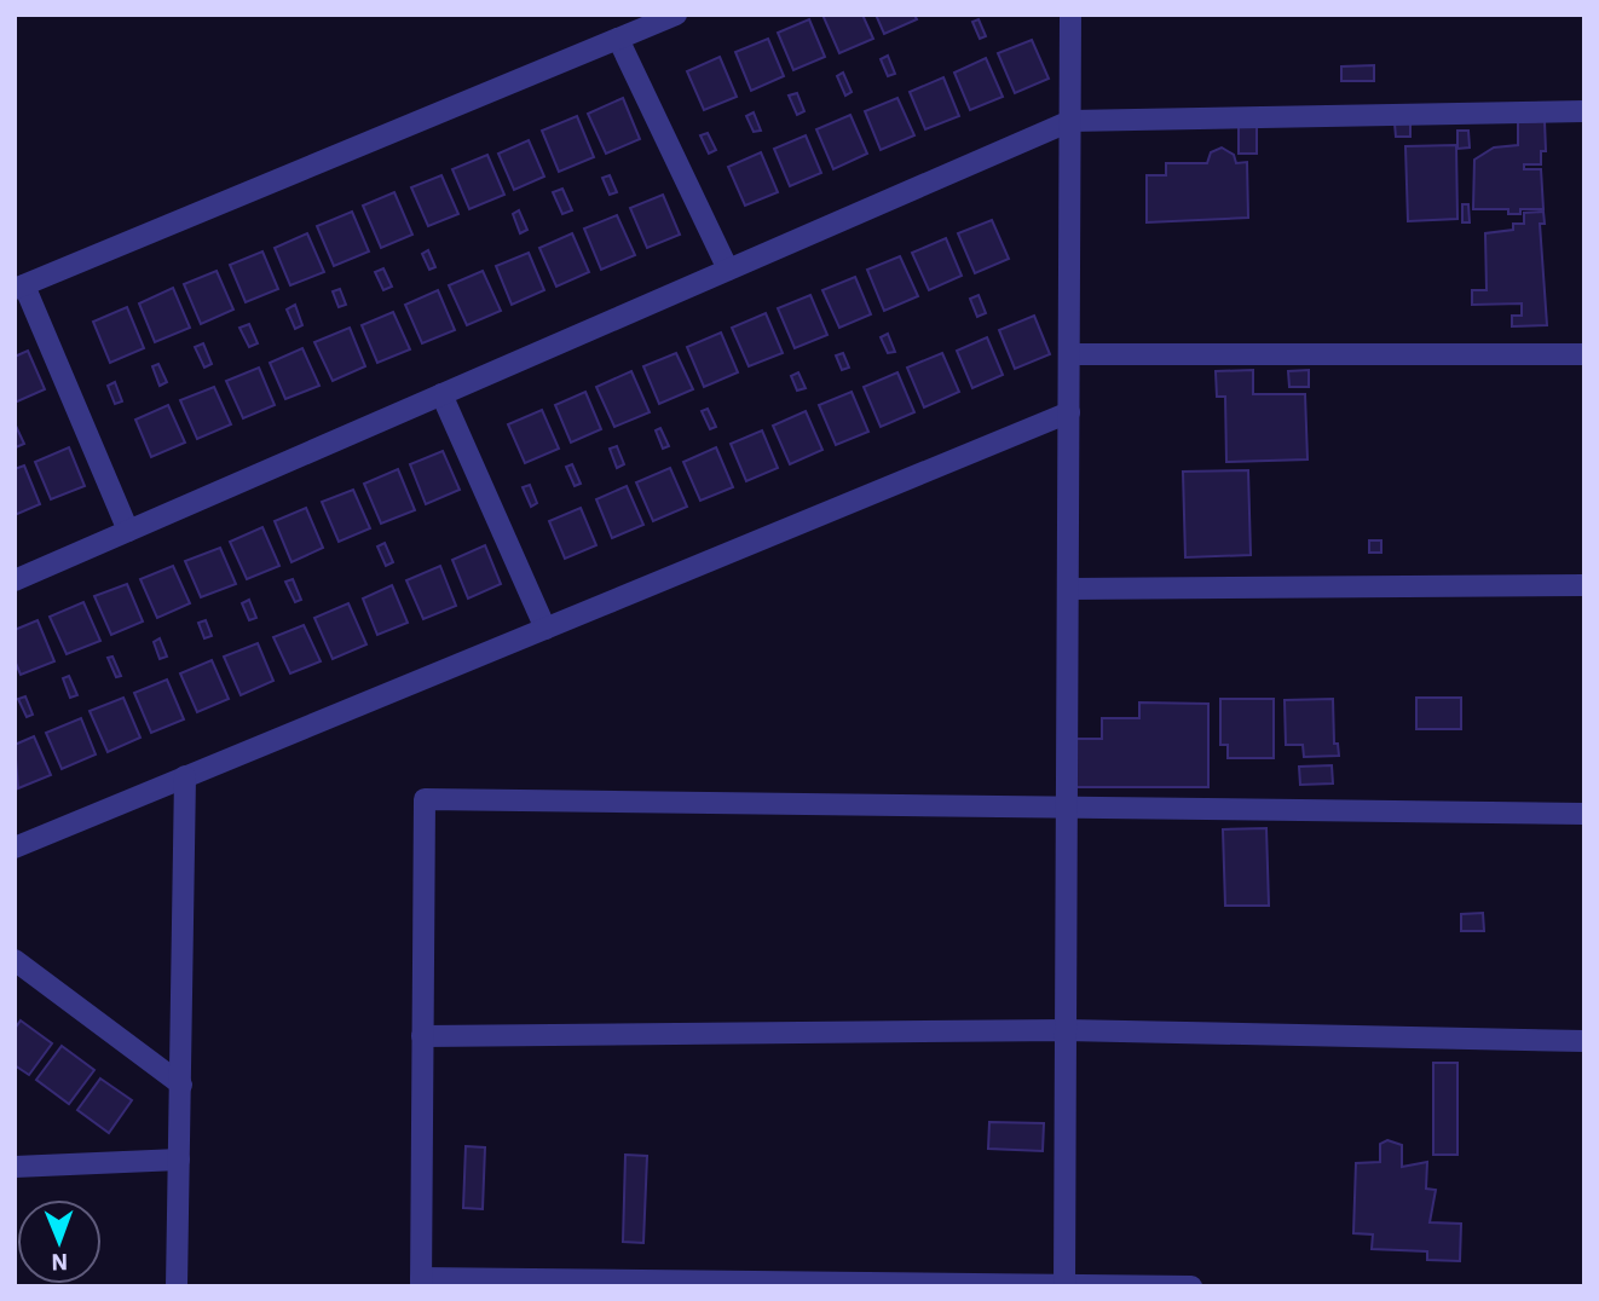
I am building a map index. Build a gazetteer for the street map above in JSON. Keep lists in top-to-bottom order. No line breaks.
{"north":"bottom"}
